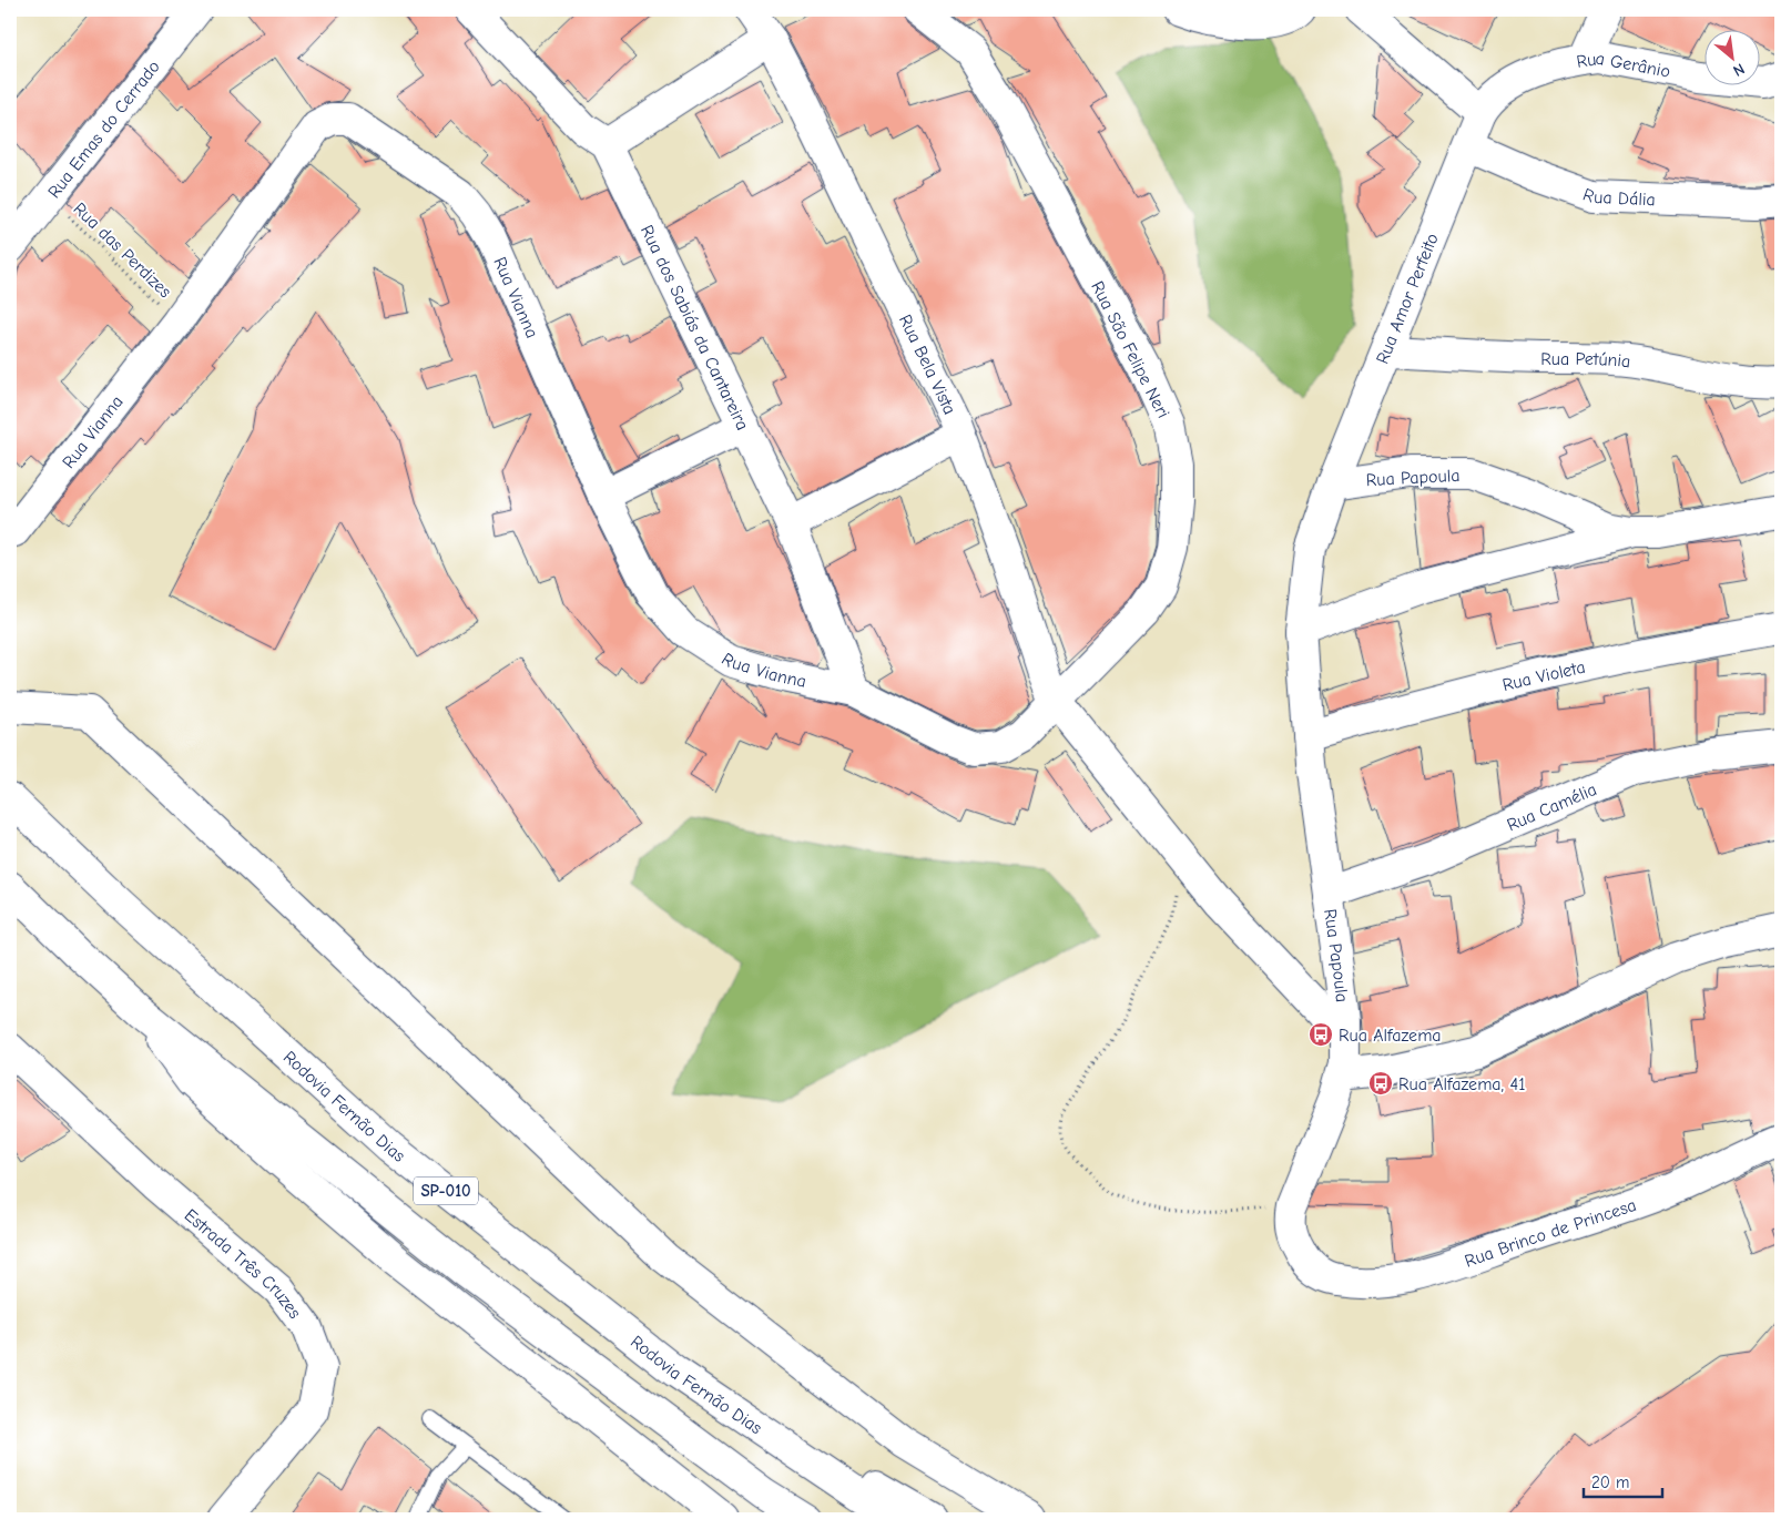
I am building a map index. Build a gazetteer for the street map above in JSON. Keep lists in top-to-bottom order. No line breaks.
{"streets":{"main road":["Rua Gerânio","Rua Emas do Cerrado","Rua Dália","Rua Vianna","Rua Amor Perfeito","Rua dos Sabiás da Cantareira","Rua São Felipe Neri","Rua Petúnia","Rua Bela Vista","Rua Papoula","Rua Violeta","Rua Camélia","Rodovia Fernão Dias","SP-010","Rua Brinco de Princesa","Estrada Três Cruzes"],"path":["Rua das Perdizes"]},"crossings":[["Rua Gerânio","Rua Amor Perfeito"],["Rua Emas do Cerrado","Rua das Perdizes"],["Rua Dália","Rua Amor Perfeito"],["Rua das Perdizes","Rua Vianna"],["Rua Vianna","Rua dos Sabiás da Cantareira"],["Rua Vianna","Rua São Felipe Neri"],["Rua Vianna","Rua Bela Vista"],["Rua Amor Perfeito","Rua Petúnia"],["Rua Amor Perfeito","Rua Papoula"],["Rua São Felipe Neri","Rua Bela Vista"],["Rua Papoula","Rua Violeta"],["Rua Papoula","Rua Camélia"],["Rua Papoula","Rua Brinco de Princesa"]],"places":{"bus stop":["Rua Alfazema","Rua Alfazema, 41"]},"scale_bar":"20 m","north":"bottom right"}
